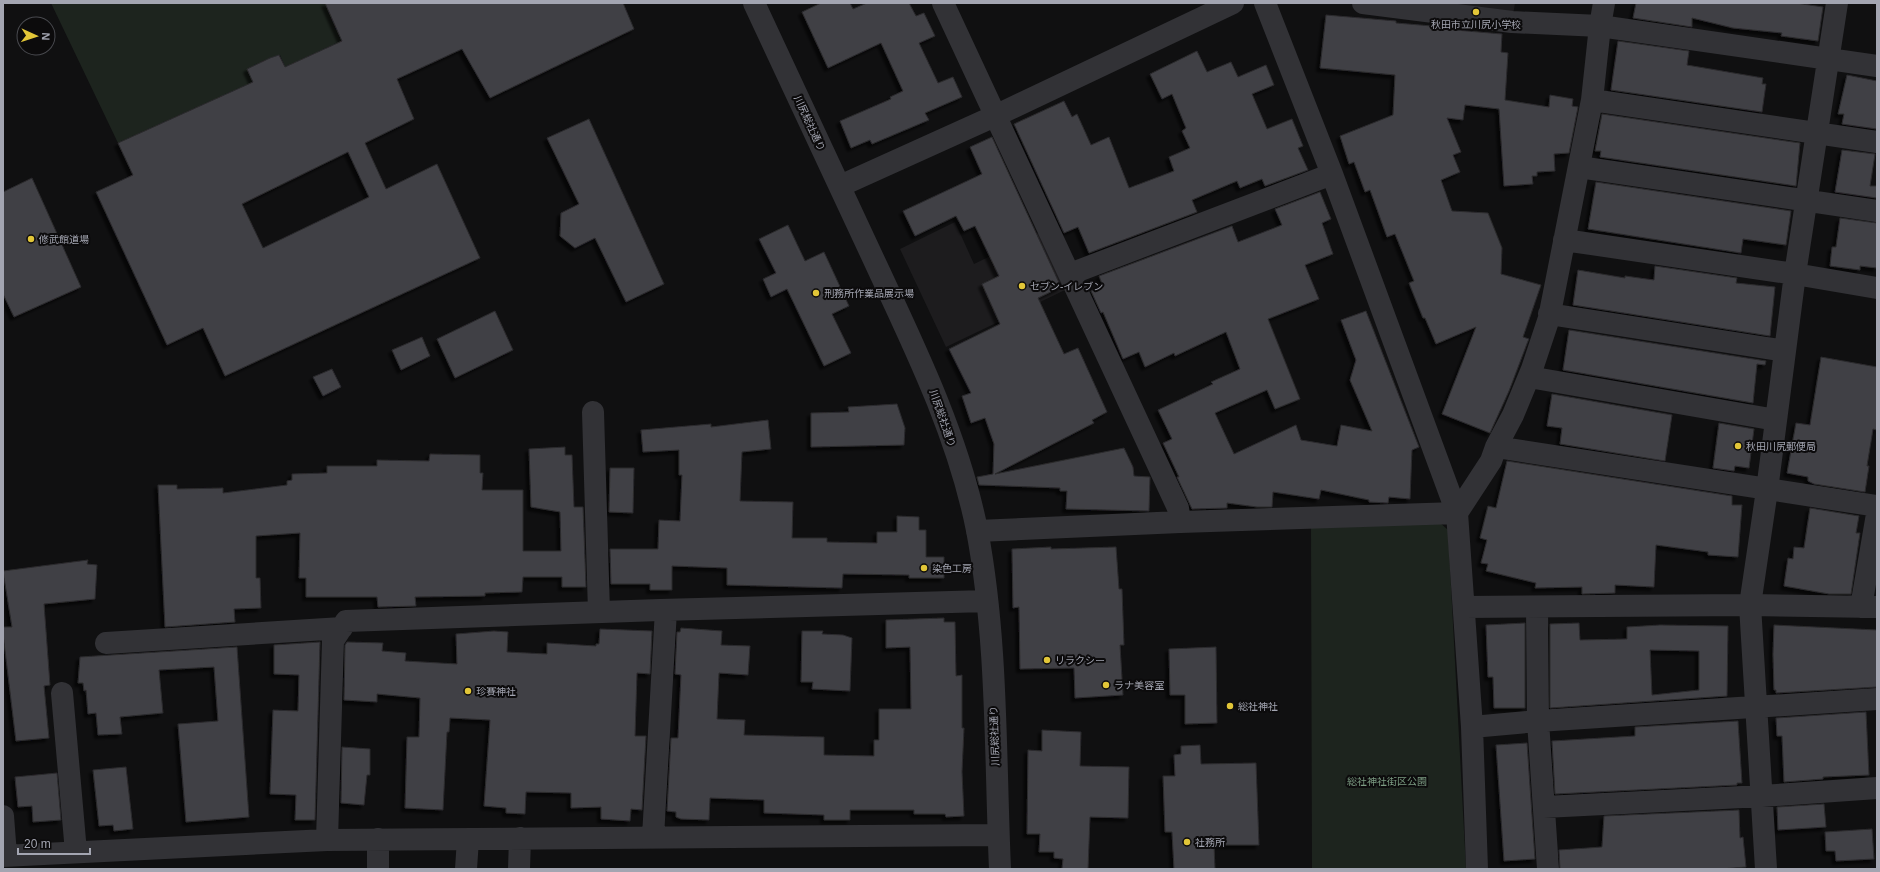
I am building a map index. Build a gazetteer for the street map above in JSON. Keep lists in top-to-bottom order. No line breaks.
{"streets":{"street":["川尻総社通り"]},"parks":["総社神社街区公園"],"places":["秋田市立川尻小学校","修武館道場","セブン-イレブン","刑務所作業品展示場","秋田川尻郵便局","染色工房","リラクシー","ラナ美容室","珍賽神社","総社神社","社務所"],"scale_bar":"20 m","north":"right"}
